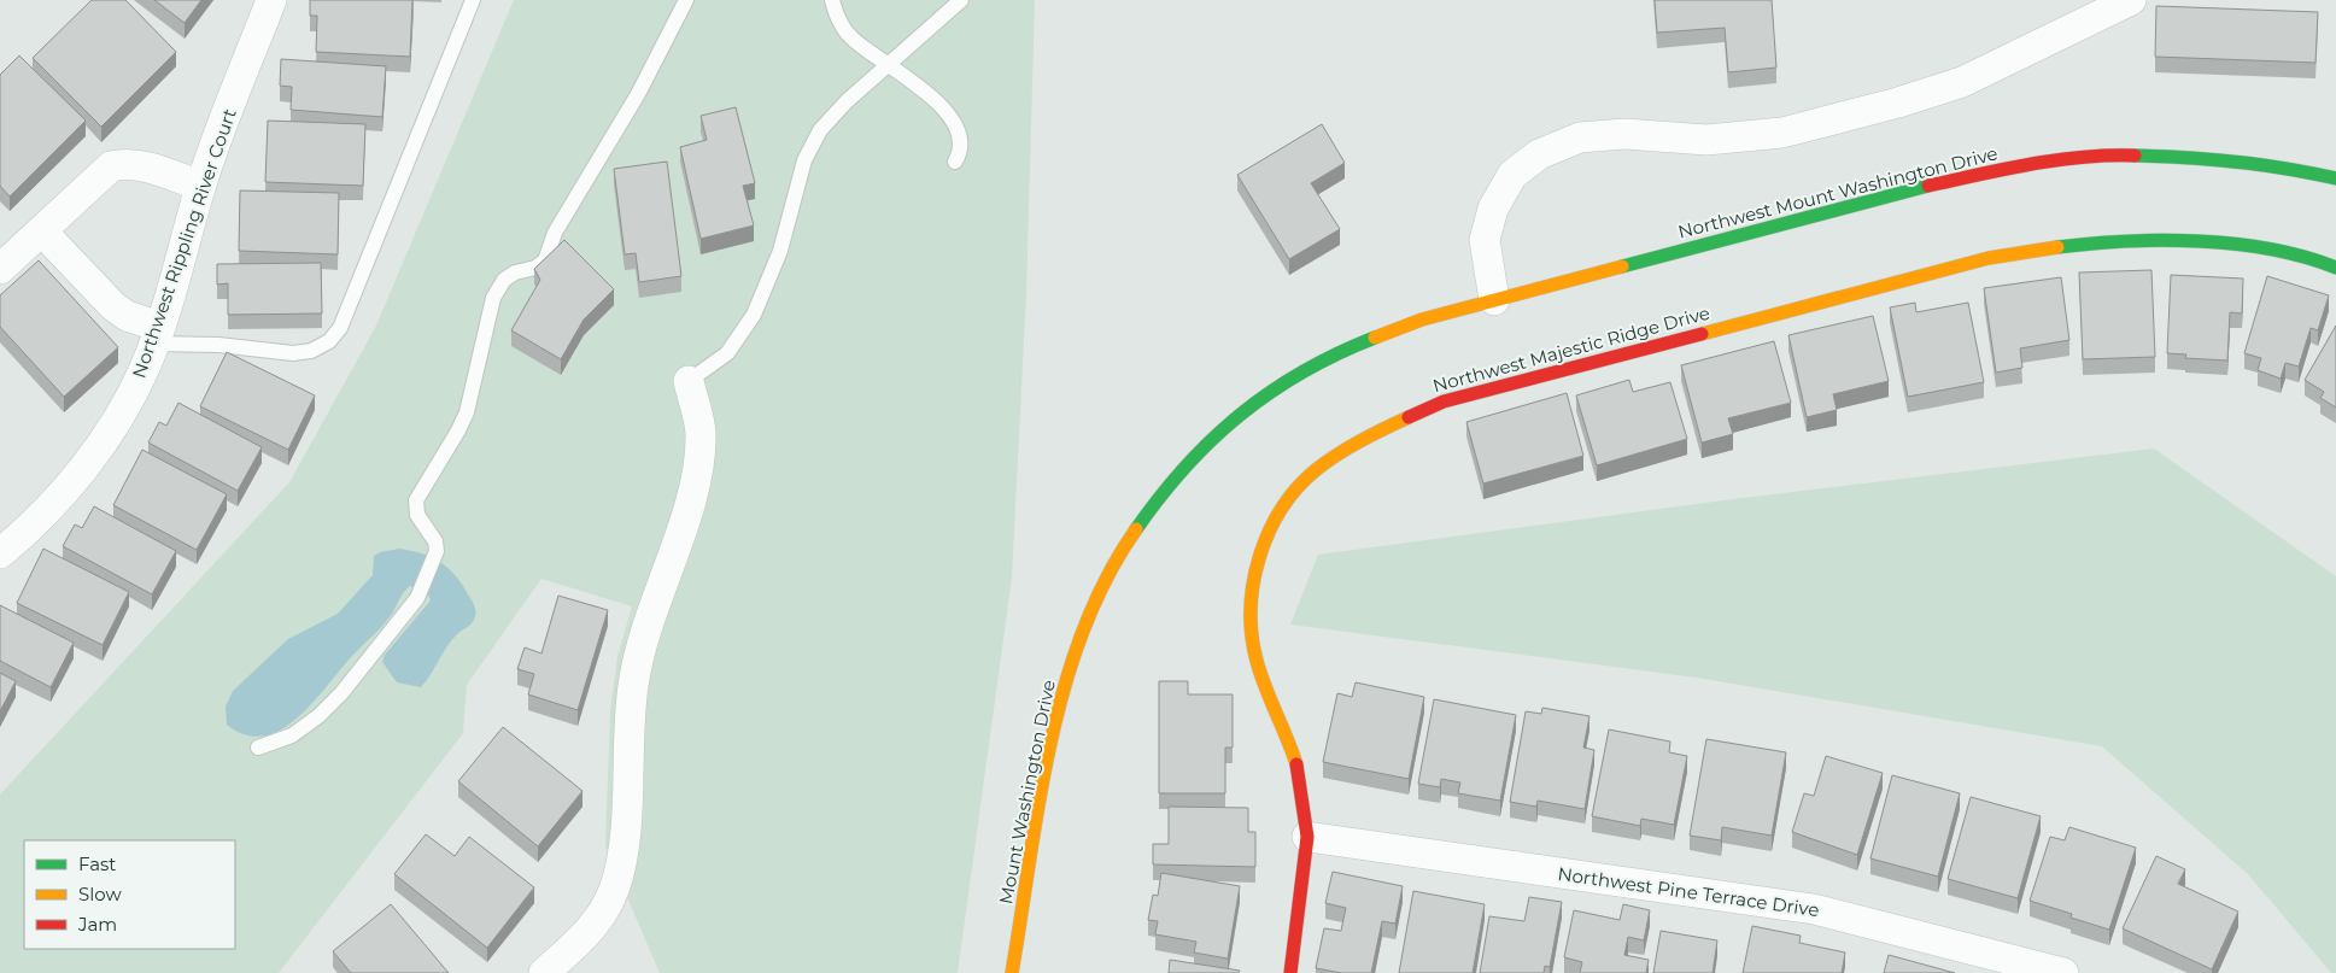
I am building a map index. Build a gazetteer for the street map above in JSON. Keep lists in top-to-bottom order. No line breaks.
{"streets":{"main road":["Northwest Mount Washington Drive","Northwest Majestic Ridge Drive","Mount Washington Drive"],"street":["Northwest Rippling River Court","Northwest Pine Terrace Drive"]},"crossings":[["Northwest Mount Washington Drive","Mount Washington Drive"],["Northwest Majestic Ridge Drive","Northwest Pine Terrace Drive"]],"legend":["Fast","Slow","Jam"]}
